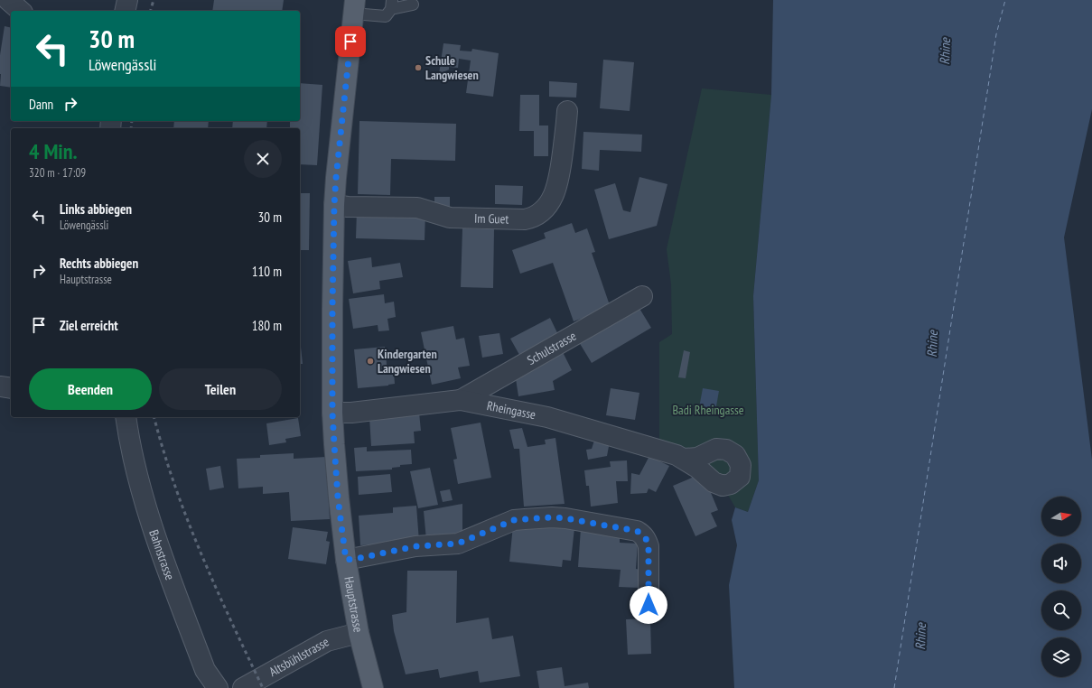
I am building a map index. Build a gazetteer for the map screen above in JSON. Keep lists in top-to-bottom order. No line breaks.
{"streets":{"main road":["Hauptstrasse"],"street":["Im Guet","Schulstrasse","Rheingasse","Bahnstrasse","Altsbühlstrasse"]},"crossings":[["Im Guet","Hauptstrasse"],["Schulstrasse","Rheingasse"],["Rheingasse","Hauptstrasse"],["Hauptstrasse","Altsbühlstrasse"]],"water":["Rhine"],"parks":["Badi Rheingasse"],"places":["Schule Langwiesen","Kindergarten Langwiesen"],"north":"right","page":{"turn":["30 m","Löwengässli"],"then":"Dann","heading":["4 Min.","320 m · 17:09"],"list":[{"name":"Links abbiegen","note":"Löwengässli","value":"30 m"},{"name":"Rechts abbiegen","note":"Hauptstrasse","value":"110 m"},{"name":"Ziel erreicht","value":"180 m"}],"buttons":["Beenden","Teilen"]}}
